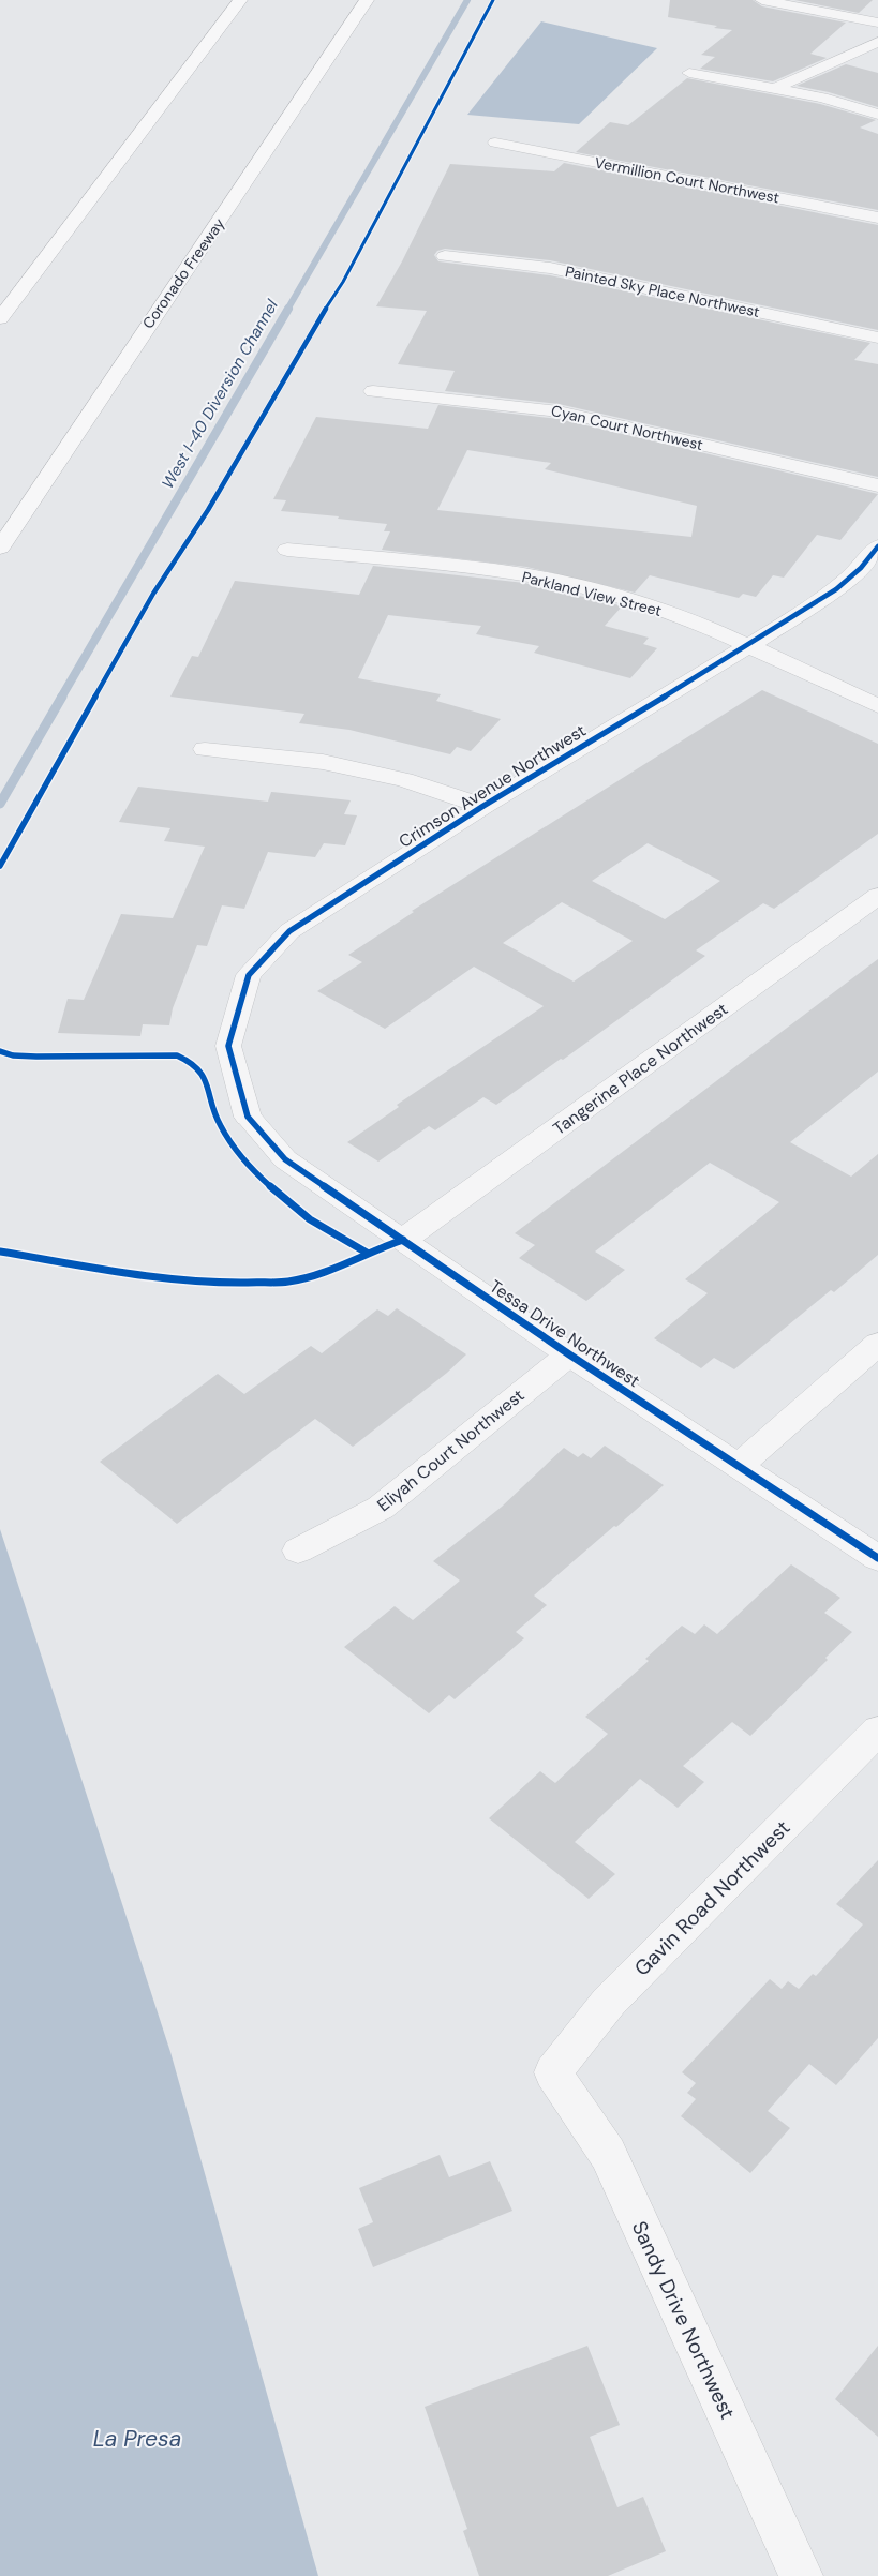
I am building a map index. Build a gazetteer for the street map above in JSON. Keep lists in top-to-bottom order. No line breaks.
{"streets":{"highway":["Coronado Freeway"],"street":["Vermillion Court Northwest","Painted Sky Place Northwest","Cyan Court Northwest","Parkland View Street","Crimson Avenue Northwest","Tangerine Place Northwest","Tessa Drive Northwest","Eliyah Court Northwest","Gavin Road Northwest","Sandy Drive Northwest"]},"crossings":[["Parkland View Street","Crimson Avenue Northwest"],["Crimson Avenue Northwest","Tessa Drive Northwest"],["Tangerine Place Northwest","Tessa Drive Northwest"],["Tessa Drive Northwest","Eliyah Court Northwest"],["Gavin Road Northwest","Sandy Drive Northwest"]],"water":["West I-40 Diversion Channel","La Presa"]}
